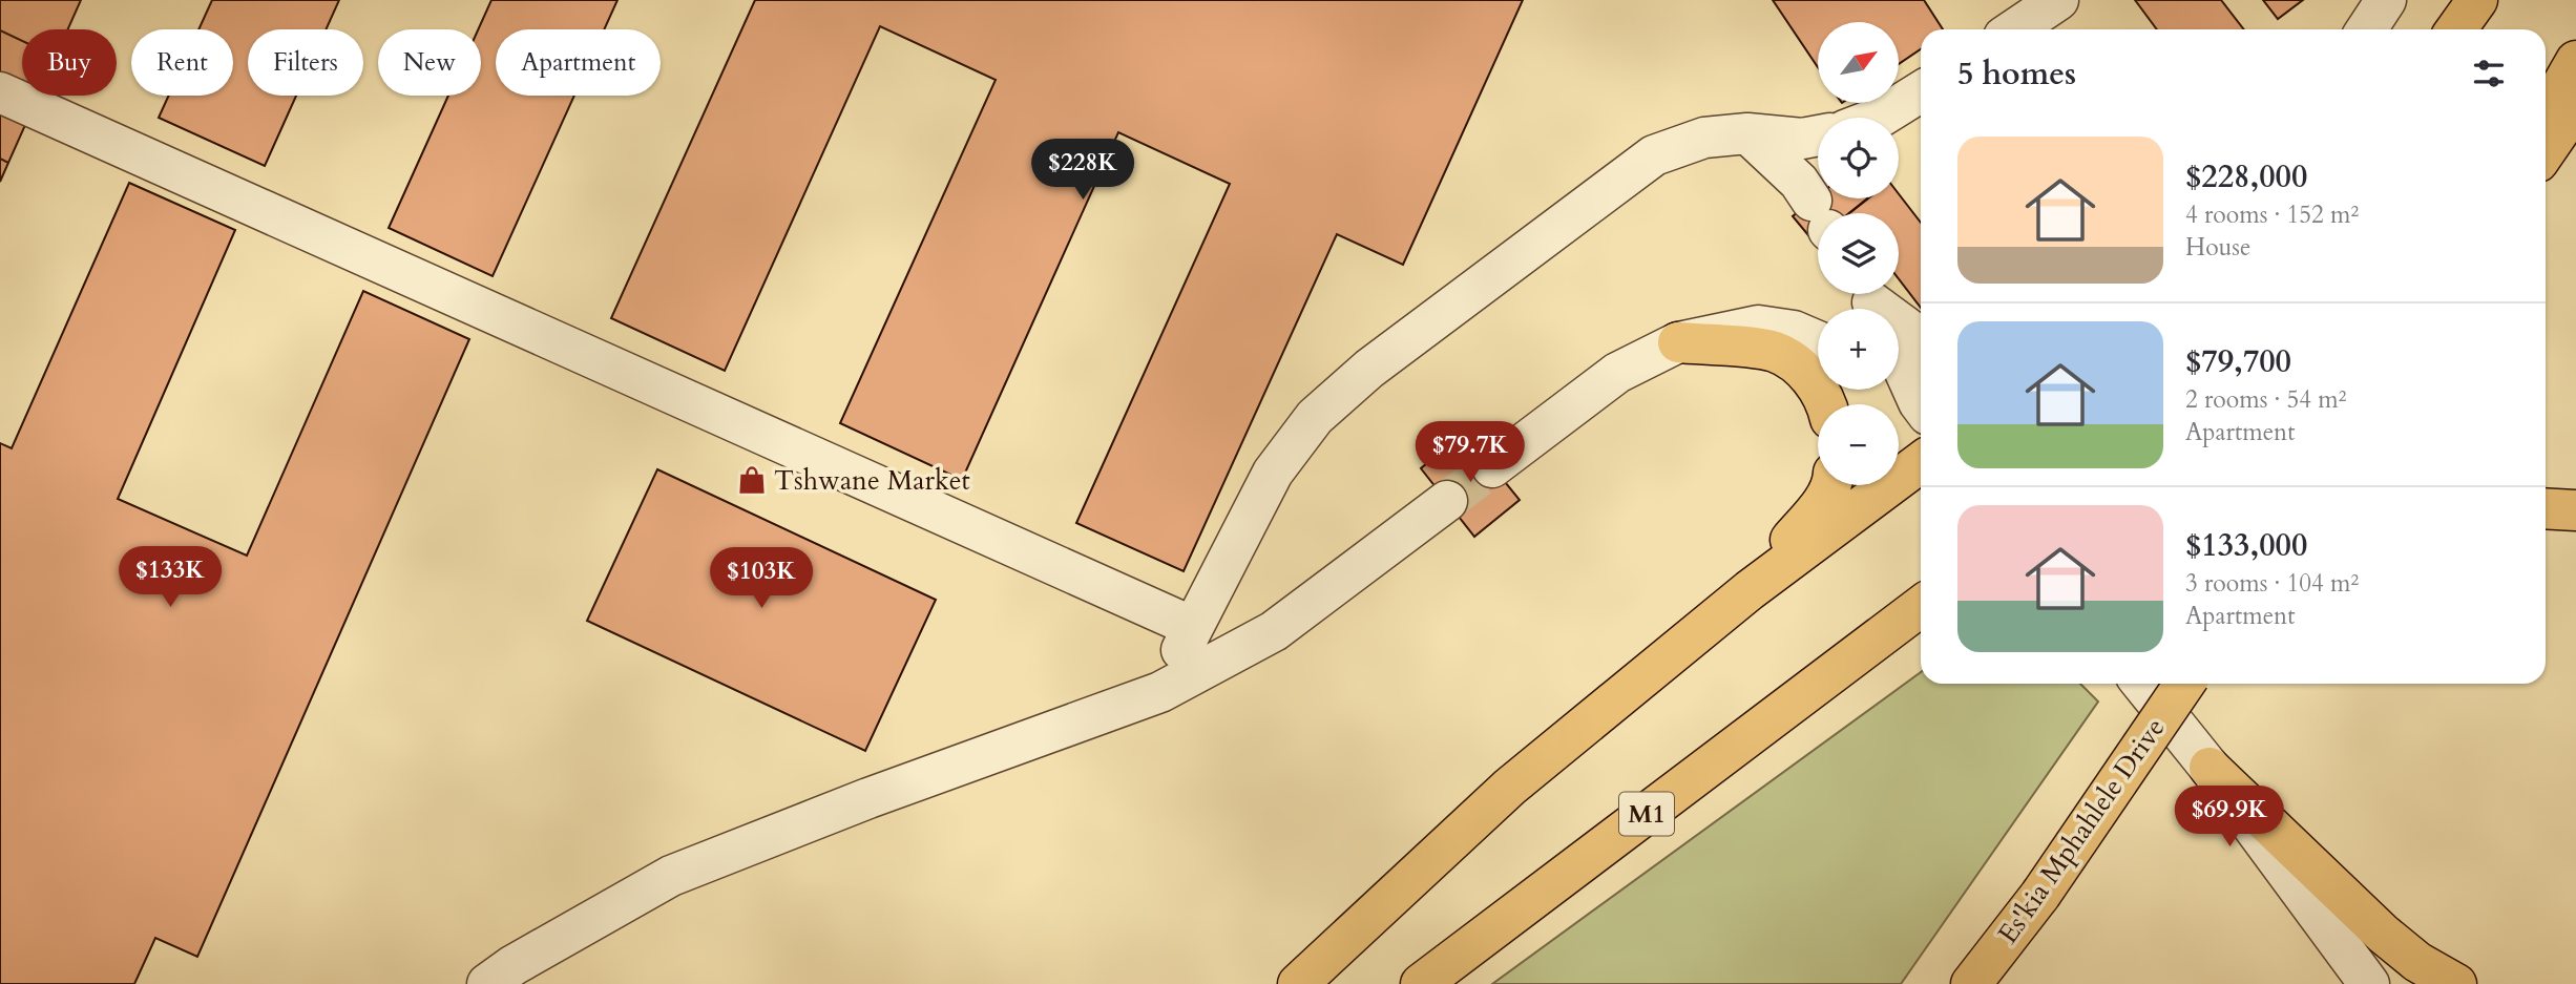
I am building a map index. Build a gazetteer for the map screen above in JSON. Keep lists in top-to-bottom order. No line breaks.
{"streets":{"main road":["M1","Es'kia Mphahlele Drive"]},"places":{"shop":["Tshwane Market"]},"north":"top right","page":{"map_buttons":["+","−"],"chip":["Buy","Rent","Filters","New","Apartment"],"heading":"5 homes","list":[{"name":"$228,000","note":"4 rooms · 152 m² · House"},{"name":"$79,700","note":"2 rooms · 54 m² · Apartment"},{"name":"$133,000","note":"3 rooms · 104 m² · Apartment"}],"price":["$228K","$79.7K","$133K","$103K","$69.9K"]}}
